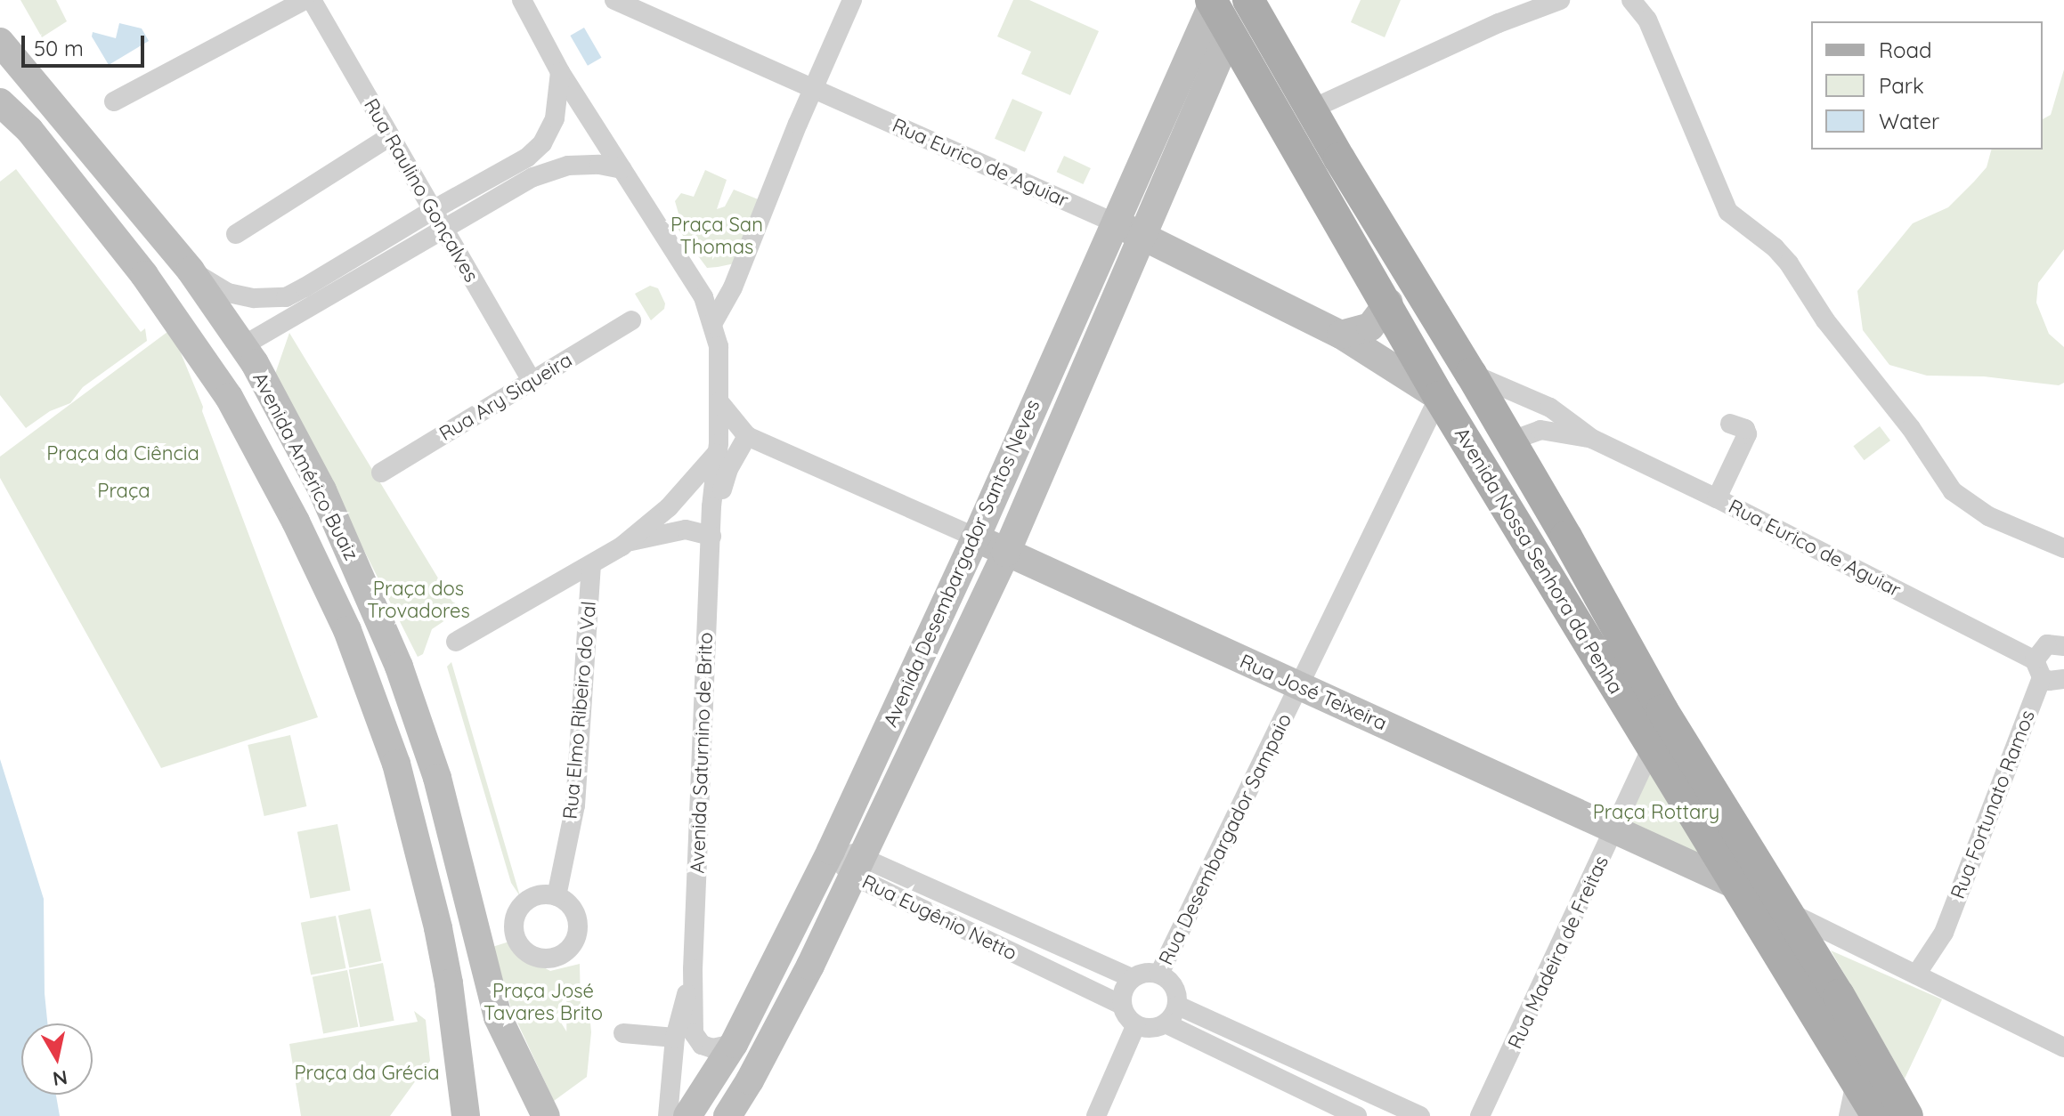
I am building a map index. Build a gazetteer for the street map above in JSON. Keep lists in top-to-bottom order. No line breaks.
{"streets":{"main road":["Rua Eurico de Aguiar","Avenida Américo Buaiz","Avenida Nossa Senhora da Penha","Avenida Desembargador Santos Neves","Rua José Teixeira"],"street":["Rua Raulino Gonçalves","Rua Ary Siqueira","Rua Elmo Ribeiro do Val","Avenida Saturnino de Brito","Rua Fortunato Ramos","Rua Desembargador Sampaio","Rua Eugênio Netto","Rua Madeira de Freitas"]},"crossings":[["Rua Eurico de Aguiar","Avenida Nossa Senhora da Penha"],["Rua Eurico de Aguiar","Avenida Desembargador Santos Neves"],["Rua Eurico de Aguiar","Rua Fortunato Ramos"],["Rua Eurico de Aguiar","Rua Desembargador Sampaio"],["Rua Raulino Gonçalves","Rua Ary Siqueira"],["Avenida Nossa Senhora da Penha","Avenida Desembargador Santos Neves"],["Avenida Nossa Senhora da Penha","Rua José Teixeira"],["Avenida Nossa Senhora da Penha","Rua Desembargador Sampaio"],["Avenida Nossa Senhora da Penha","Rua Madeira de Freitas"],["Avenida Desembargador Santos Neves","Rua José Teixeira"],["Avenida Desembargador Santos Neves","Avenida Saturnino de Brito"],["Avenida Desembargador Santos Neves","Rua Eugênio Netto"],["Rua José Teixeira","Avenida Saturnino de Brito"],["Rua José Teixeira","Rua Fortunato Ramos"],["Rua José Teixeira","Rua Desembargador Sampaio"],["Rua José Teixeira","Rua Madeira de Freitas"],["Rua Desembargador Sampaio","Rua Eugênio Netto"]],"parks":["Praça San Thomas","Praça da Ciência","Praça","Praça dos Trovadores","Praça Rottary","Praça José Tavares Brito","Praça da Grécia"],"legend":["Road","Park","Water"],"scale_bar":"50 m","north":"bottom"}
